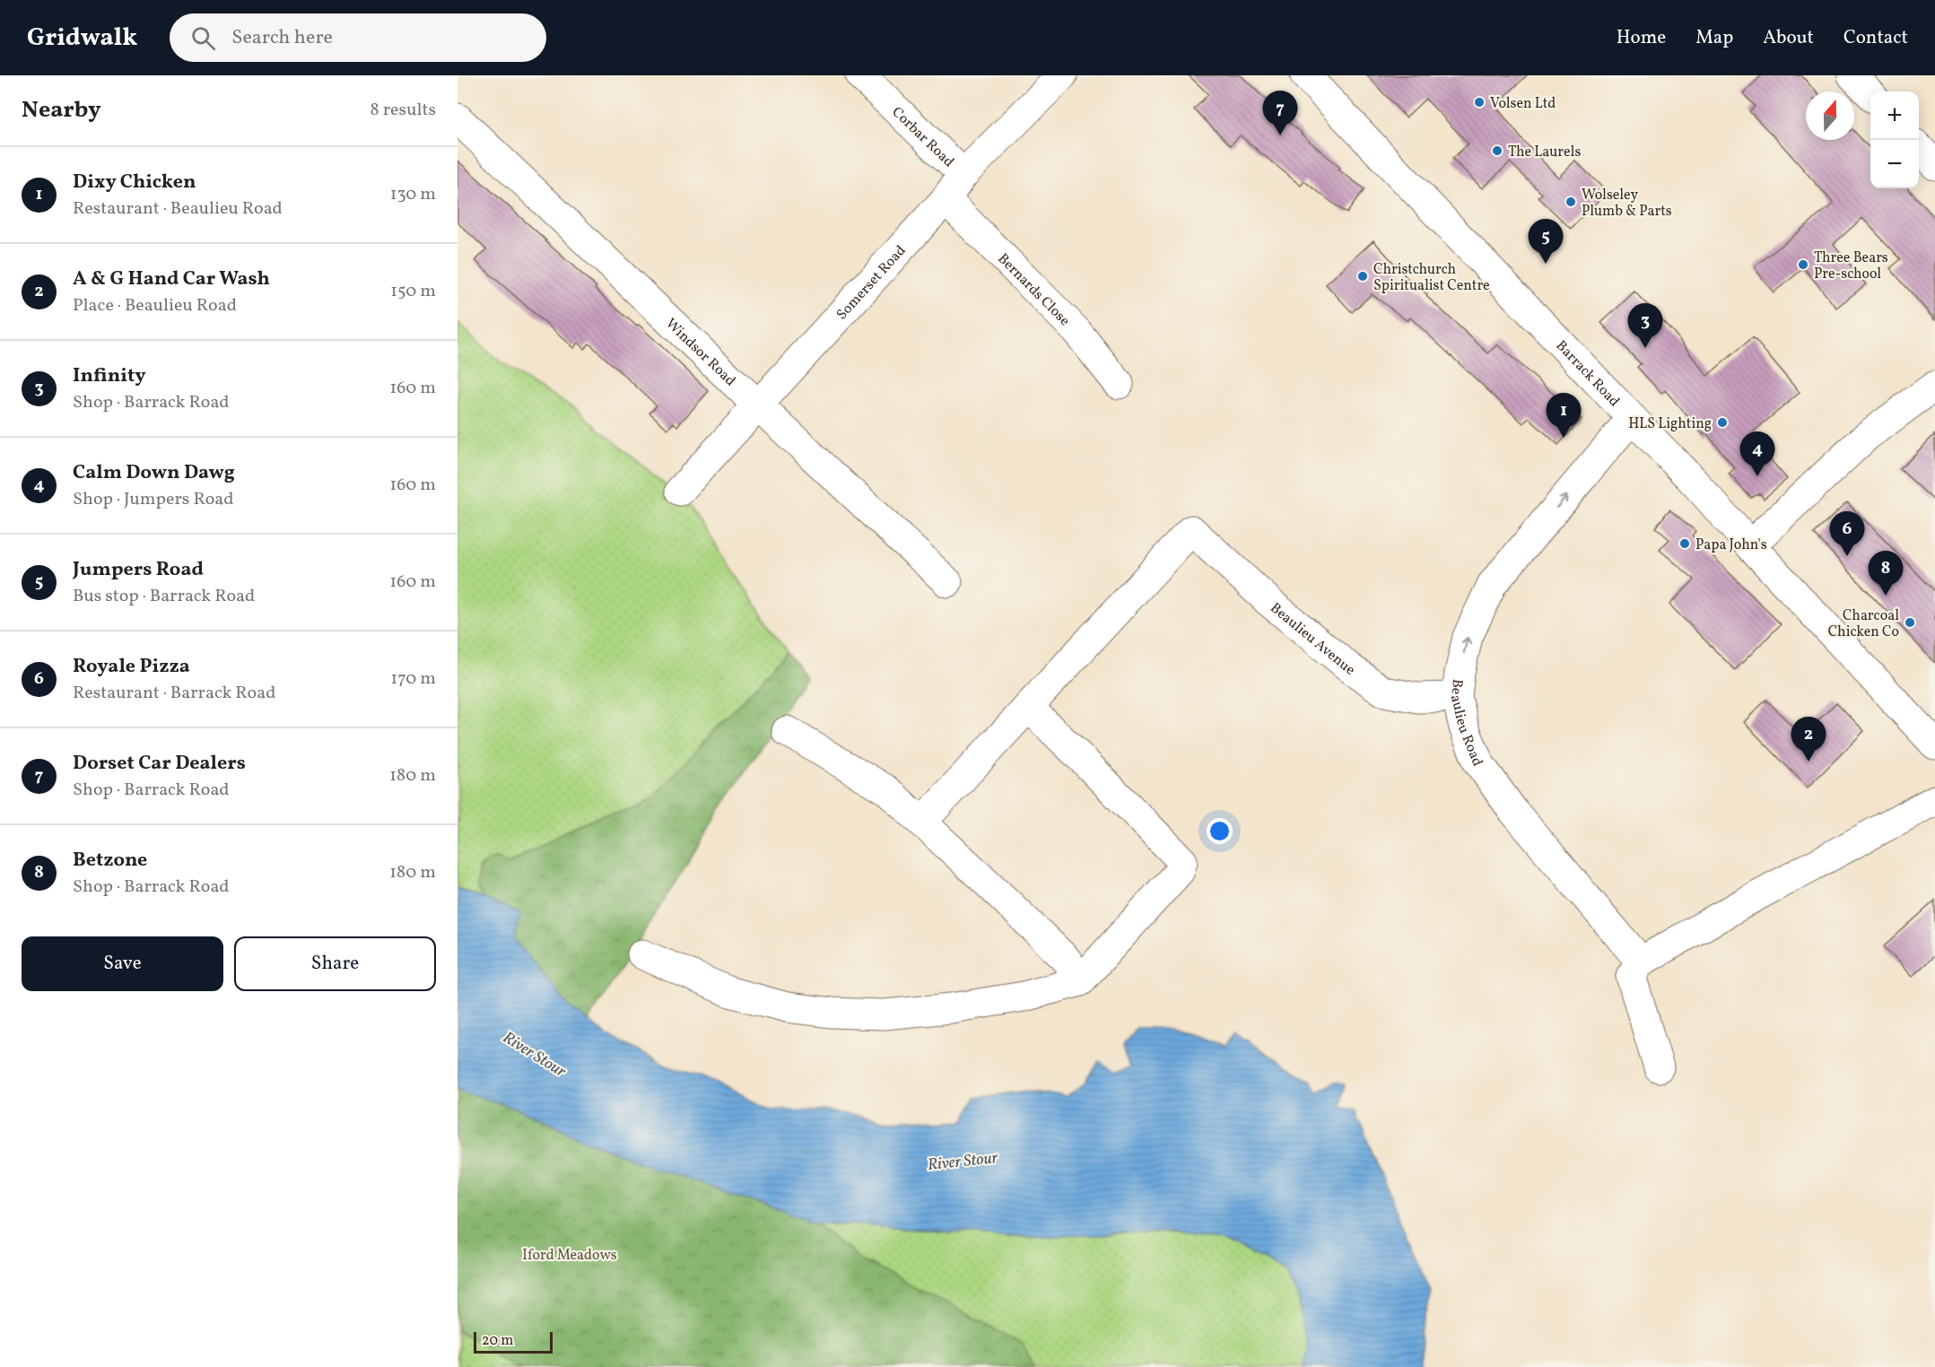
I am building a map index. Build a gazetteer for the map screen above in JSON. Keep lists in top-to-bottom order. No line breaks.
{"streets":{"street":["Corbar Road","Somerset Road","Bernards Close","Windsor Road","Barrack Road","Beaulieu Avenue","Beaulieu Road"]},"crossings":[["Corbar Road","Somerset Road"],["Somerset Road","Bernards Close"],["Somerset Road","Windsor Road"],["Barrack Road","Beaulieu Road"],["Beaulieu Avenue","Beaulieu Road"]],"one_way":["Beaulieu Road"],"water":["River Stour"],"parks":["Iford Meadows"],"places":["Volsen Ltd","The Laurels","Wolseley Plumb & Parts","Three Bears Pre-school","Christchurch Spiritualist Centre","HLS Lighting","Papa John's","Charcoal Chicken Co"],"scale_bar":"20 m","north":"top","page":{"header":"Gridwalk","search":"Search here","nav":["Home","Map","About","Contact"],"heading":["Nearby","8 results"],"pins":["7","5","3","1","4","6","8","2"],"map_buttons":["+","−"],"list":[{"mark":"1","name":"Dixy Chicken","note":"Restaurant · Beaulieu Road","value":"130 m"},{"mark":"2","name":"A & G Hand Car Wash","note":"Place · Beaulieu Road","value":"150 m"},{"mark":"3","name":"Infinity","note":"Shop · Barrack Road","value":"160 m"},{"mark":"4","name":"Calm Down Dawg","note":"Shop · Jumpers Road","value":"160 m"},{"mark":"5","name":"Jumpers Road","note":"Bus stop · Barrack Road","value":"160 m"},{"mark":"6","name":"Royale Pizza","note":"Restaurant · Barrack Road","value":"170 m"},{"mark":"7","name":"Dorset Car Dealers","note":"Shop · Barrack Road","value":"180 m"},{"mark":"8","name":"Betzone","note":"Shop · Barrack Road","value":"180 m"}],"buttons":["Save","Share"],"scale":"20 m"}}
